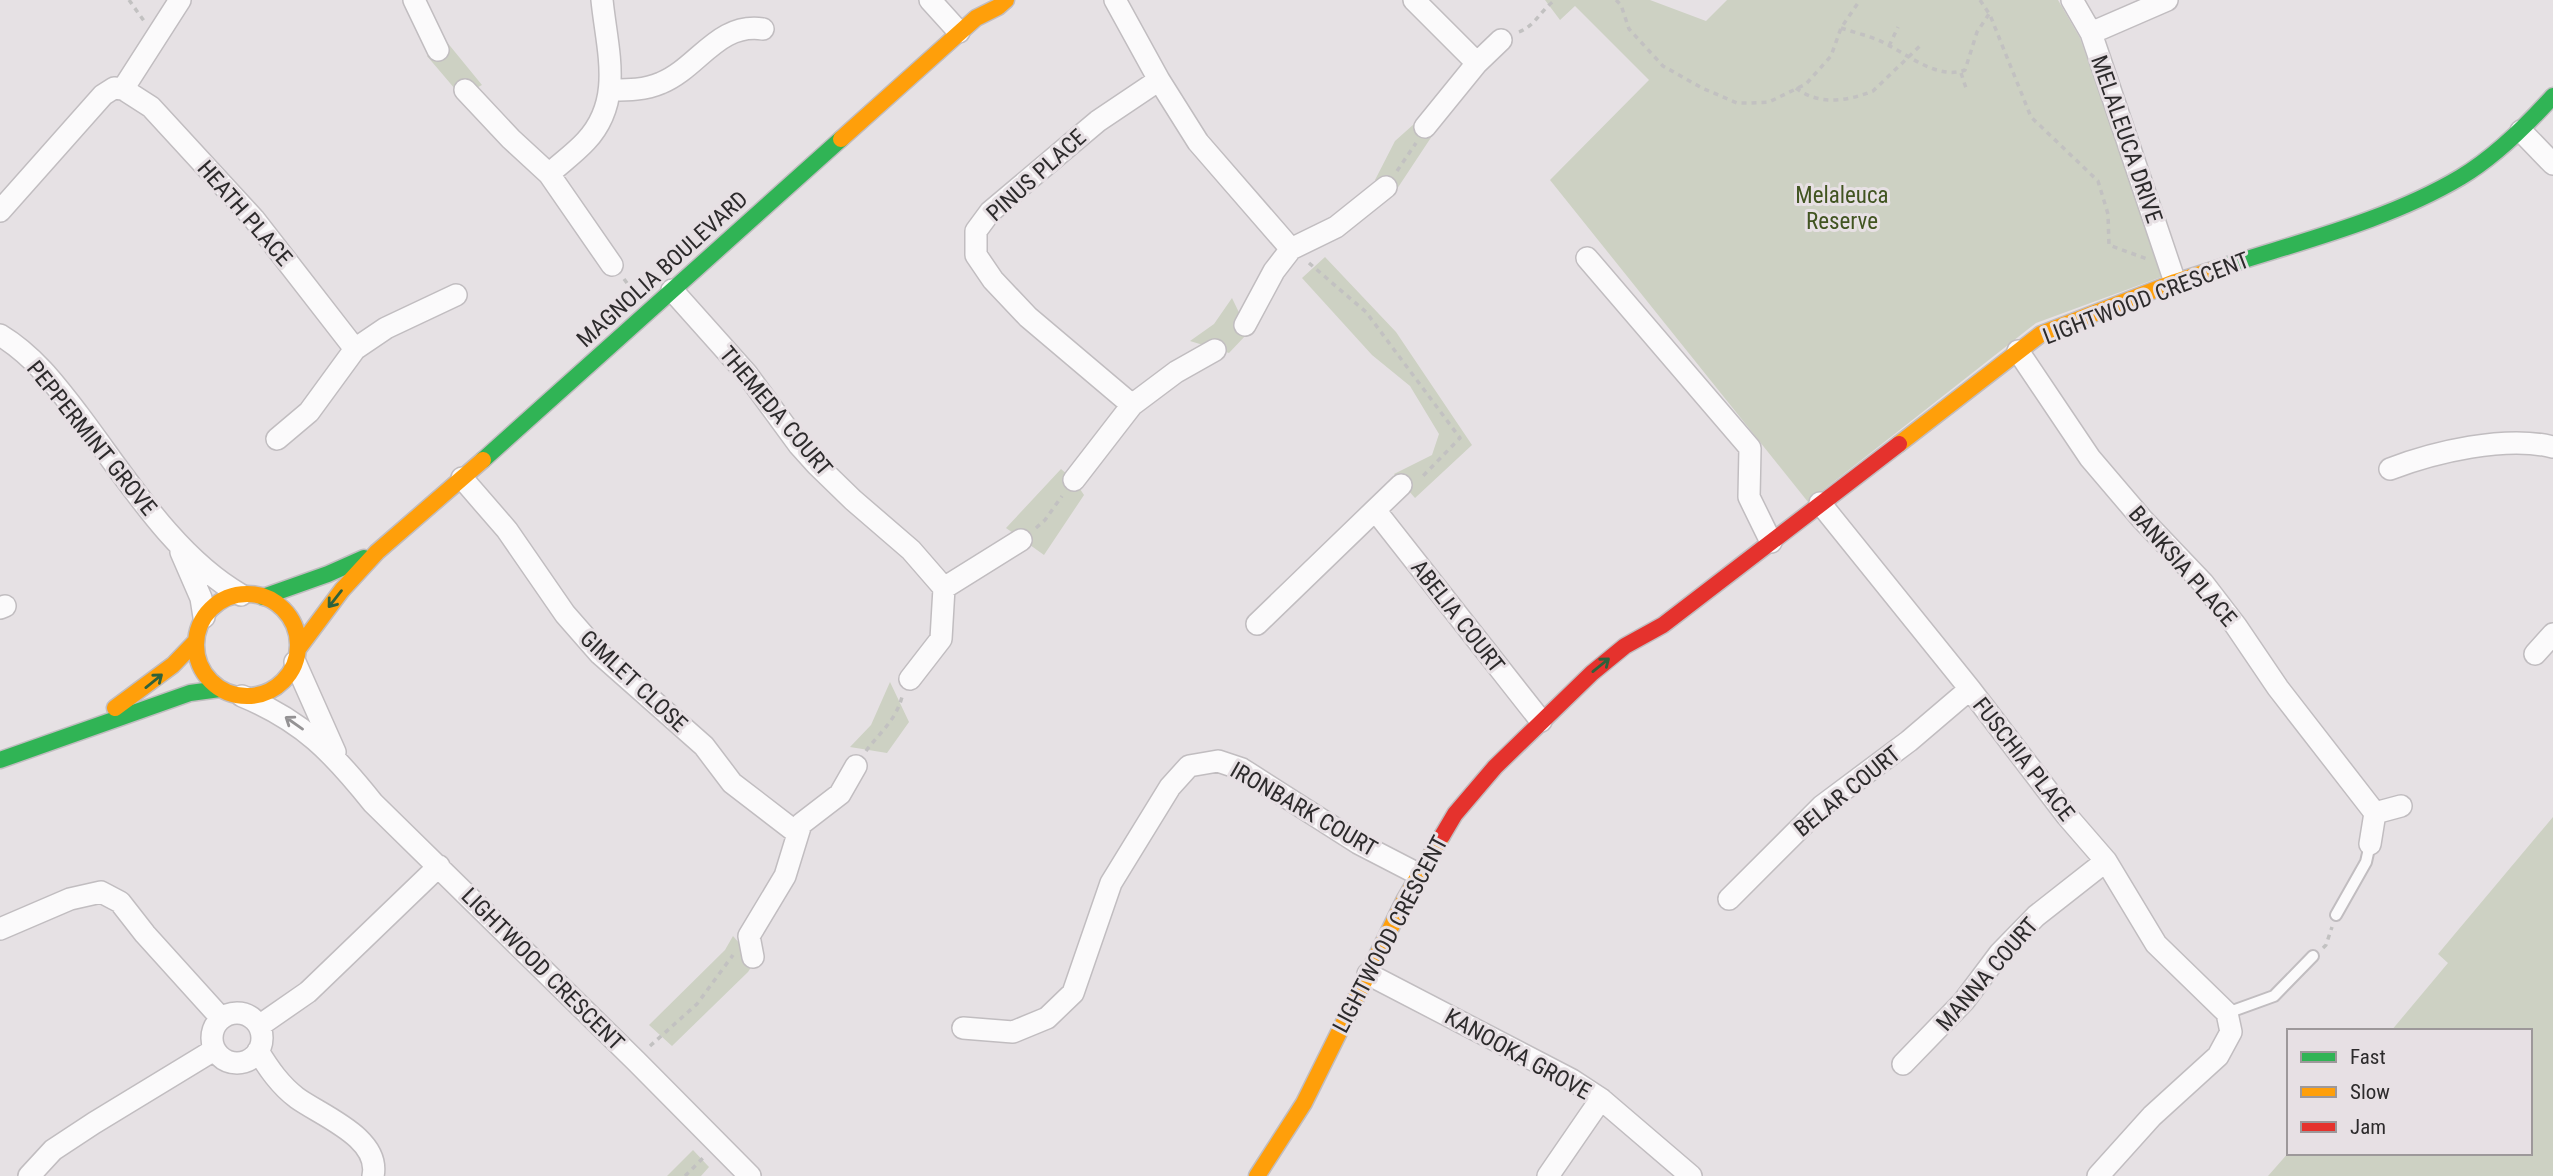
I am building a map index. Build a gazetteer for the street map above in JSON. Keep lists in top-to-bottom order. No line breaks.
{"streets":{"street":["MELALEUCA DRIVE","PINUS PLACE","HEATH PLACE","MAGNOLIA BOULEVARD","LIGHTWOOD CRESCENT","THEMEDA COURT","PEPPERMINT GROVE","BANKSIA PLACE","ABELIA COURT","GIMLET CLOSE","FUSCHIA PLACE","BELAR COURT","IRONBARK COURT","MANNA COURT","KANOOKA GROVE"]},"crossings":[["MELALEUCA DRIVE","LIGHTWOOD CRESCENT"],["MAGNOLIA BOULEVARD","LIGHTWOOD CRESCENT"],["MAGNOLIA BOULEVARD","THEMEDA COURT"],["MAGNOLIA BOULEVARD","PEPPERMINT GROVE"],["MAGNOLIA BOULEVARD","GIMLET CLOSE"],["LIGHTWOOD CRESCENT","PEPPERMINT GROVE"],["LIGHTWOOD CRESCENT","BANKSIA PLACE"],["LIGHTWOOD CRESCENT","ABELIA COURT"],["LIGHTWOOD CRESCENT","FUSCHIA PLACE"],["LIGHTWOOD CRESCENT","IRONBARK COURT"],["LIGHTWOOD CRESCENT","KANOOKA GROVE"],["FUSCHIA PLACE","BELAR COURT"],["FUSCHIA PLACE","MANNA COURT"]],"parks":["Melaleuca Reserve"],"legend":["Fast","Slow","Jam"]}
